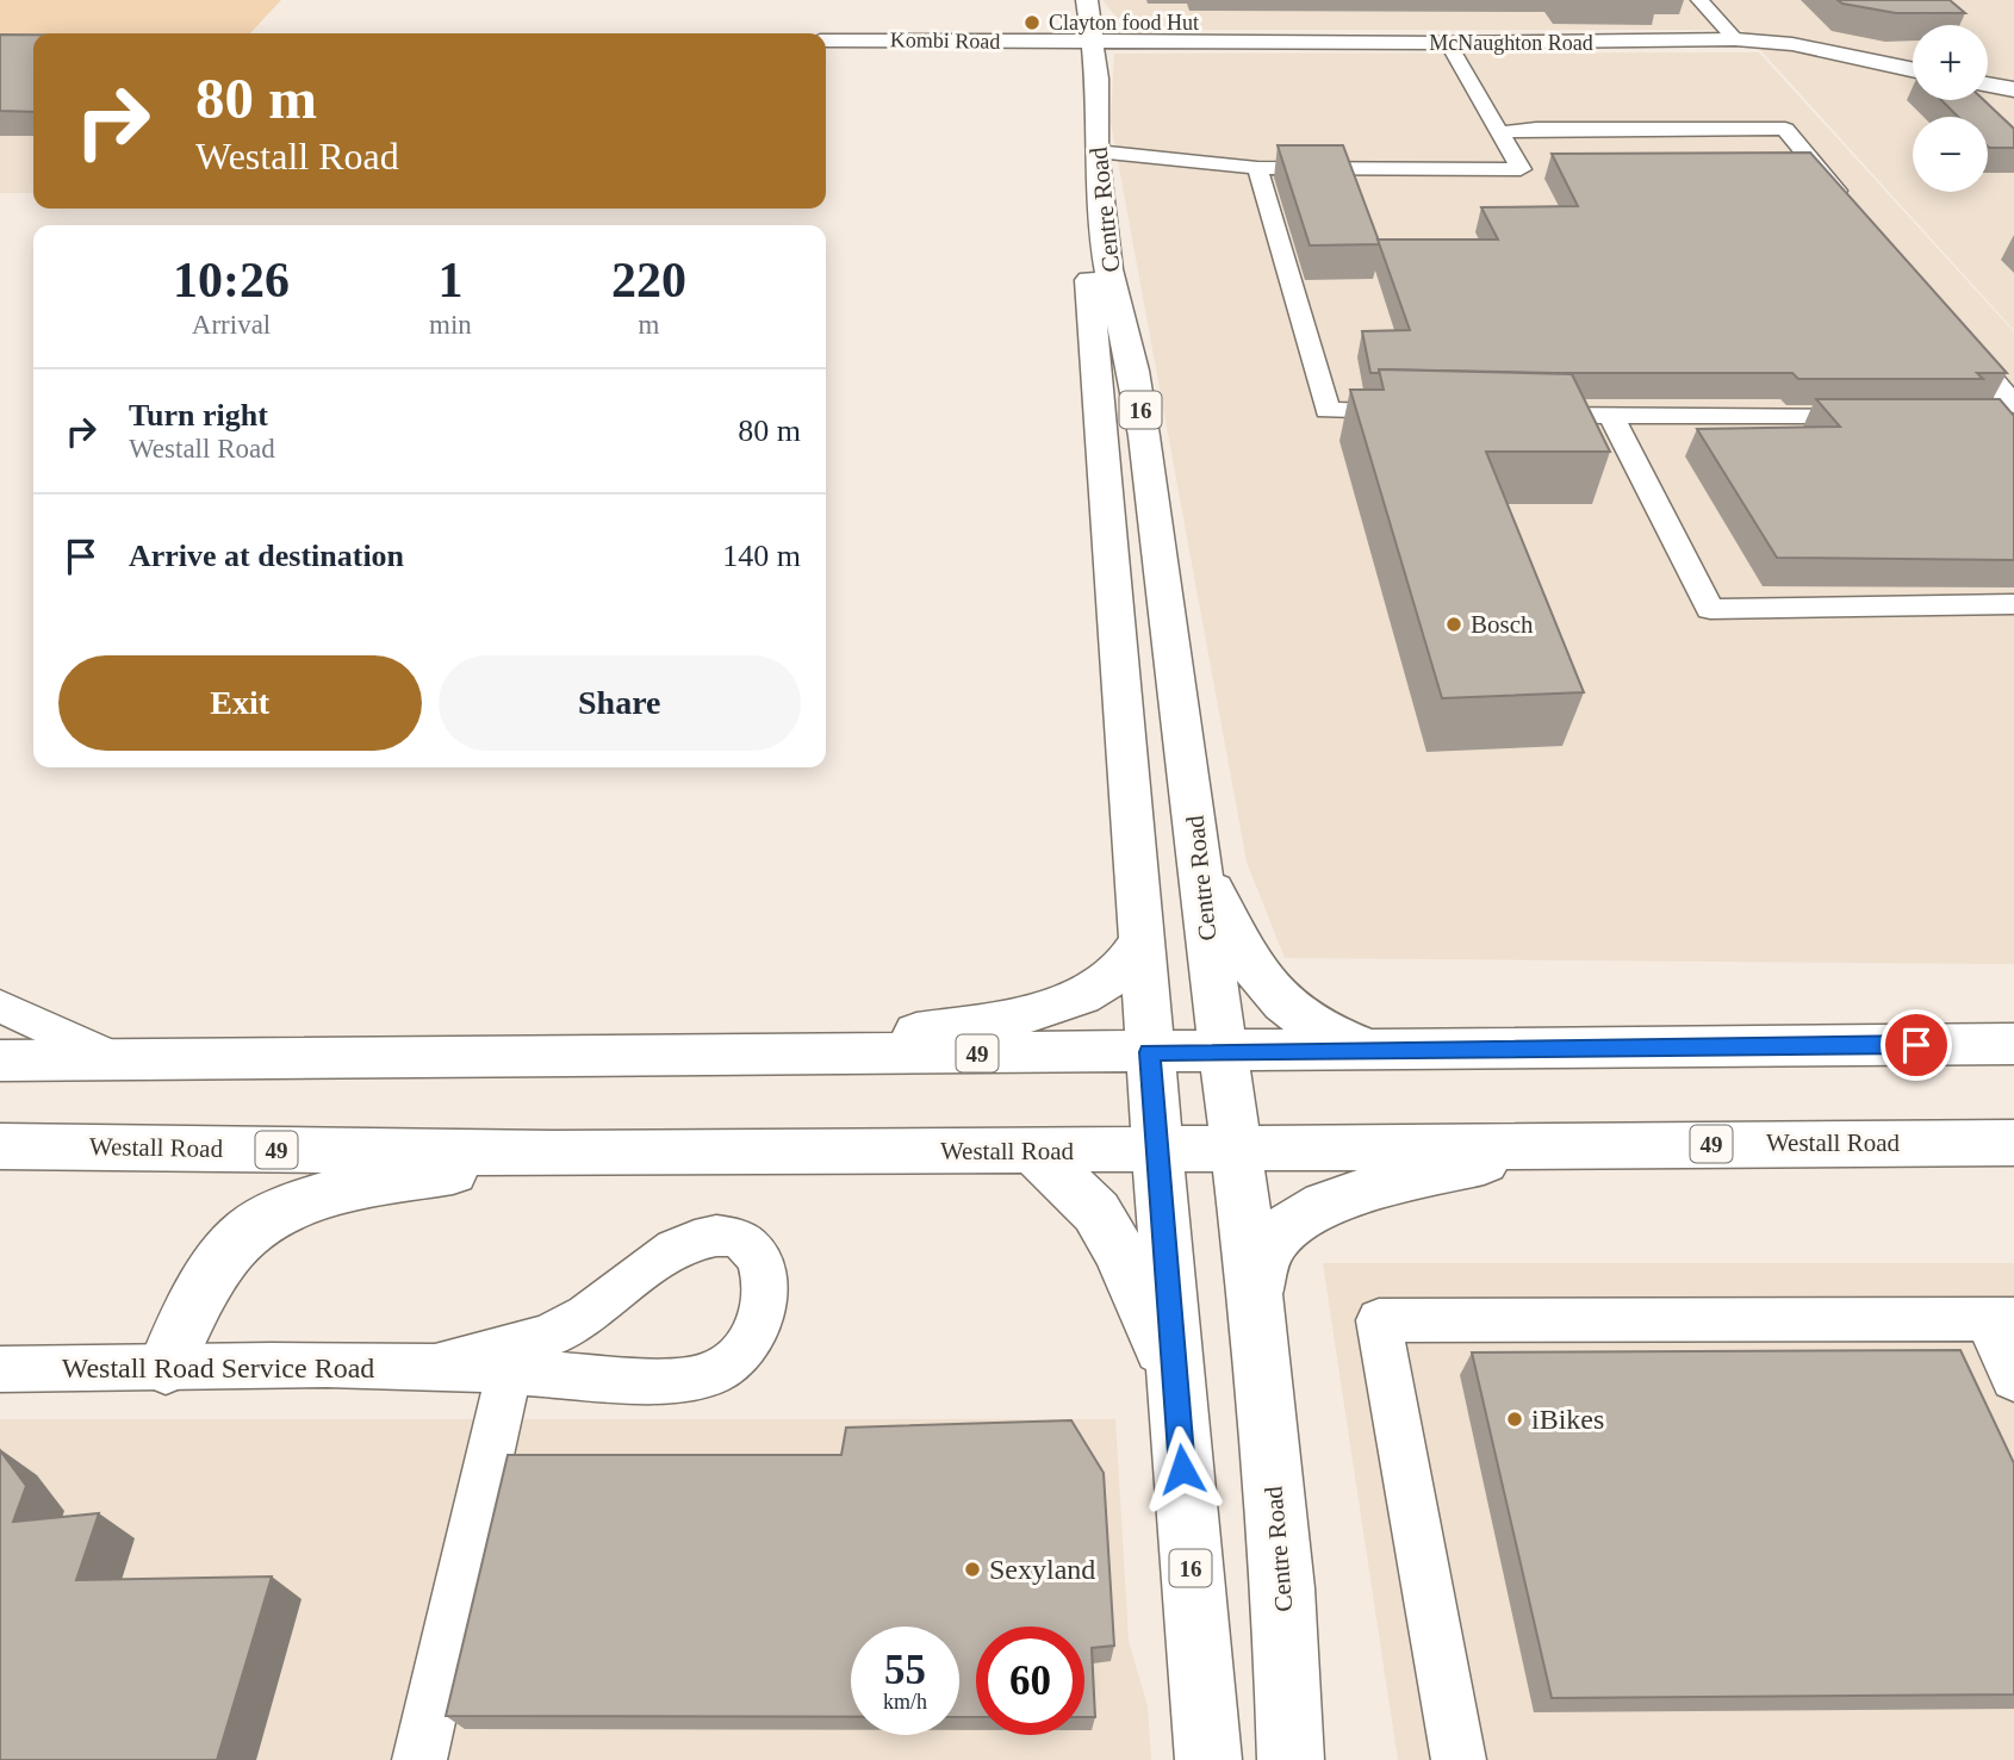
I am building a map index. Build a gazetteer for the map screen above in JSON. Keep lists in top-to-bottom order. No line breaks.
{"streets":{"main road":["Kombi Road","McNaughton Road","Centre Road","16","49","Westall Road"],"street":["Westall Road Service Road"]},"crossings":[["Kombi Road","McNaughton Road"],["Kombi Road","Centre Road"],["McNaughton Road","Centre Road"],["Centre Road","49"],["Centre Road","Westall Road"]],"places":["Clayton food Hut","Bosch","iBikes","Sexyland"],"page":{"map_buttons":["+","−"],"turn":["80 m","Westall Road"],"eta":["10:26","Arrival","1","min","220","m"],"list":[{"name":"Turn right","note":"Westall Road","value":"80 m"},{"name":"Arrive at destination","value":"140 m"}],"buttons":["Exit","Share"],"speed":"55 km/h","limit":"60"}}
